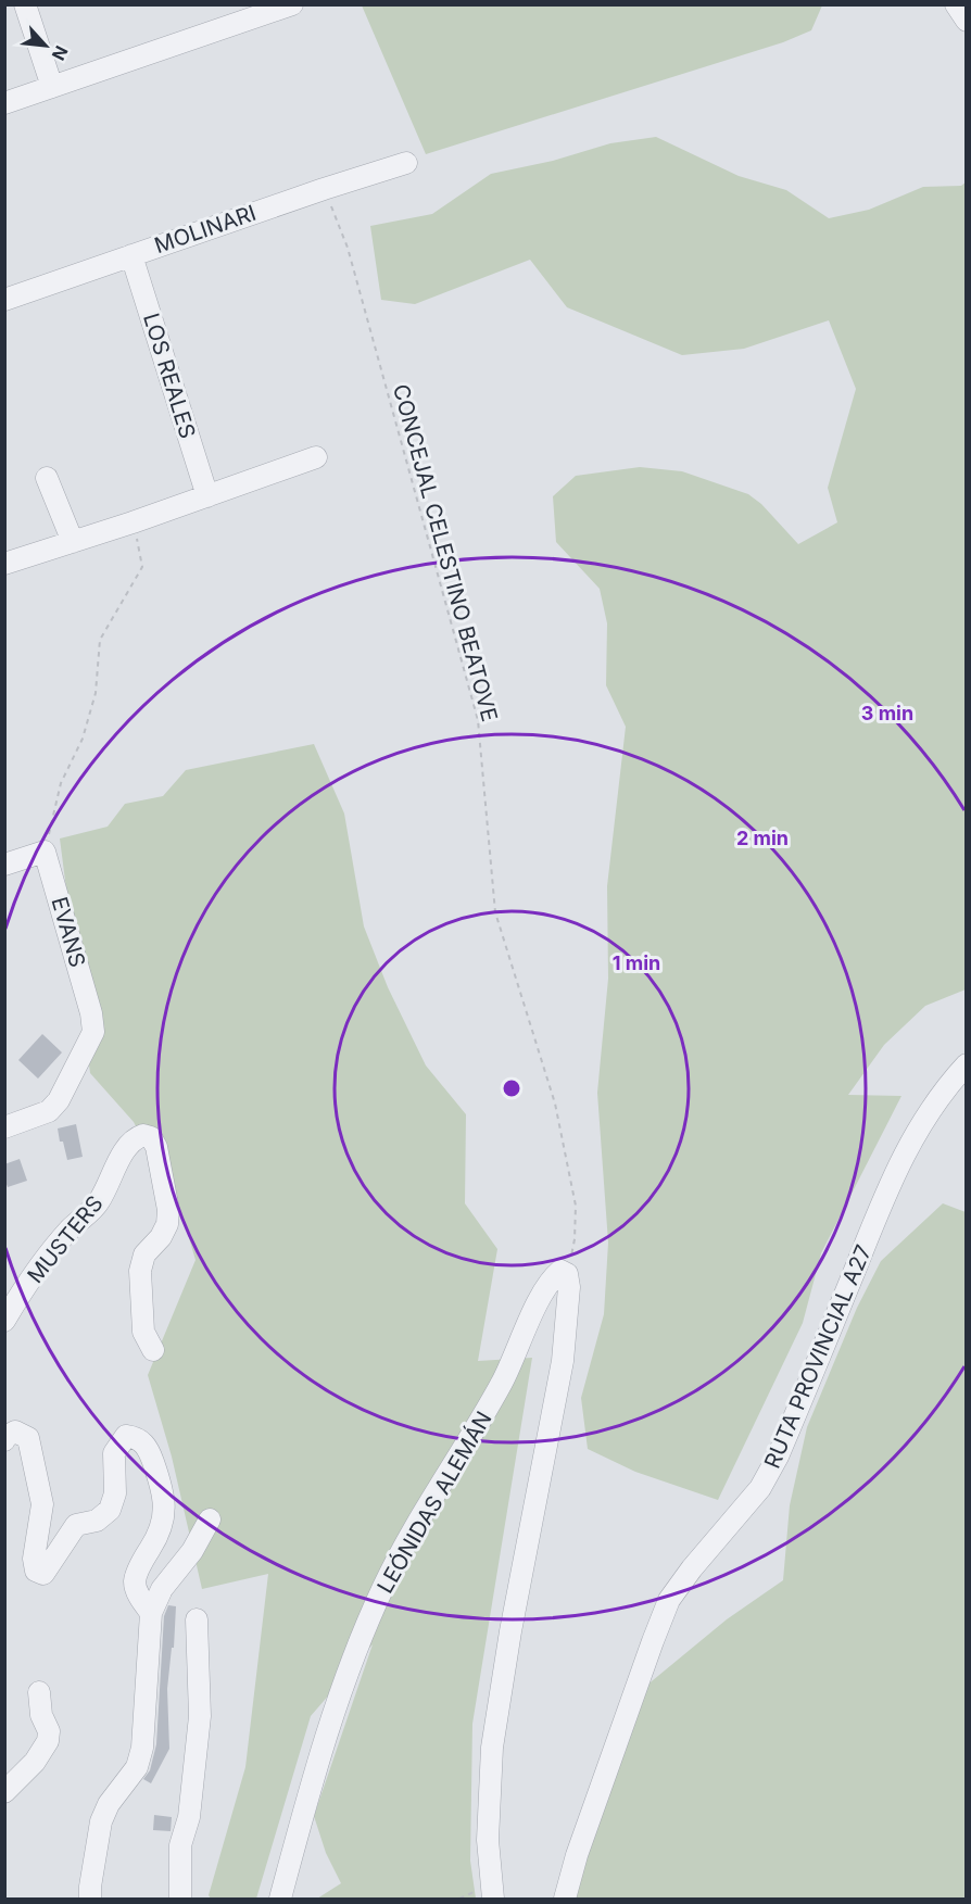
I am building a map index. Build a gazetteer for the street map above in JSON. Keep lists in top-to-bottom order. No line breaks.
{"streets":{"street":["MOLINARI","LOS REALES","EVANS","MUSTERS","RUTA PROVINCIAL A27","LEÓNIDAS ALEMÁN"],"path":["CONCEJAL CELESTINO BEATOVE"]},"crossings":[["MOLINARI","LOS REALES"],["MOLINARI","CONCEJAL CELESTINO BEATOVE"],["CONCEJAL CELESTINO BEATOVE","LEÓNIDAS ALEMÁN"]],"north":"bottom right","rings":["3 min","2 min","1 min"]}
